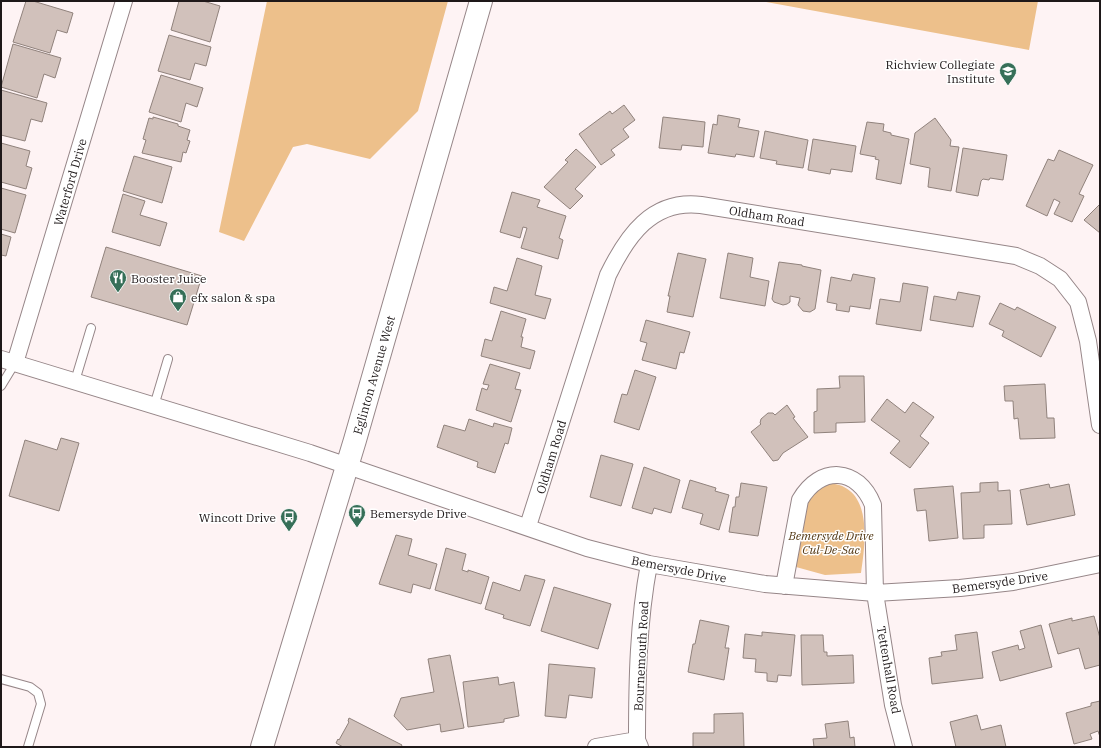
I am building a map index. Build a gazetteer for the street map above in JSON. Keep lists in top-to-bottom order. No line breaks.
{"streets":{"main road":["Eglinton Avenue West"],"street":["Waterford Drive","Oldham Road","Bemersyde Drive","Bournemouth Road","Tettenhall Road"]},"crossings":[["Oldham Road","Bemersyde Drive"],["Eglinton Avenue West","Bemersyde Drive"],["Bemersyde Drive","Bournemouth Road"],["Bemersyde Drive","Tettenhall Road"]],"parks":["Bemersyde Drive Cul-De-Sac"],"places":{"school or university":["Richview Collegiate Institute"],"restaurant":["Booster Juice"],"shop":["efx salon & spa"],"bus stop":["Bemersyde Drive","Wincott Drive"]}}
